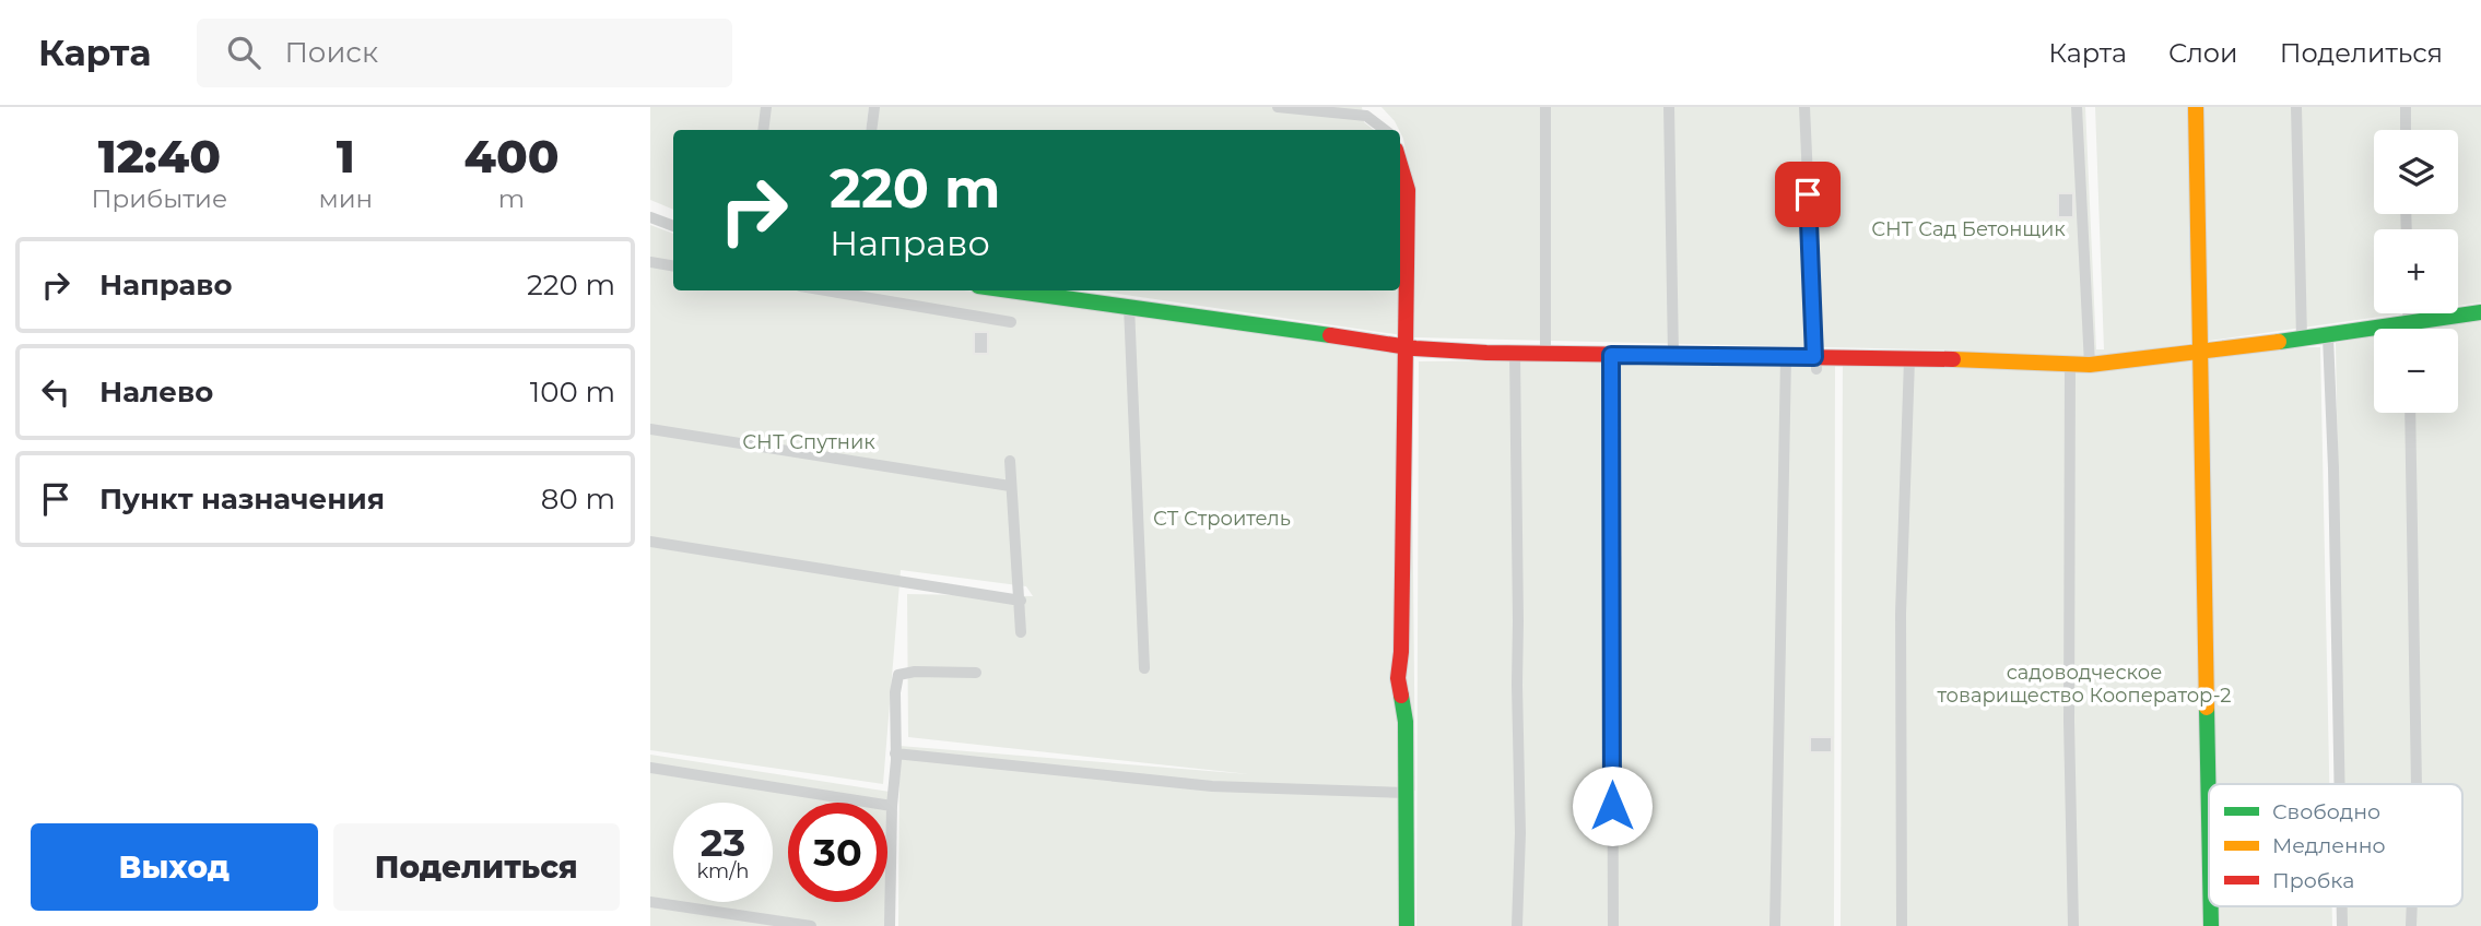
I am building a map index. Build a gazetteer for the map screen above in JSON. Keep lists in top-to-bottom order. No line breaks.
{"parks":["СНТ Сад Бетонщик","СНТ Спутник","СТ Строитель","садоводческое товарищество Кооператор-2"],"legend":["Свободно","Медленно","Пробка"],"page":{"header":"Карта","search":"Поиск","nav":["Карта","Слои","Поделиться"],"eta":["12:40","Прибытие","1","мин","400","m"],"map_buttons":["+","−"],"turn":["220 m","Направо"],"list":[{"name":"Направо","value":"220 m"},{"name":"Налево","value":"100 m"},{"name":"Пункт назначения","value":"80 m"}],"speed":"23 km/h","limit":"30","buttons":["Выход","Поделиться"]}}
